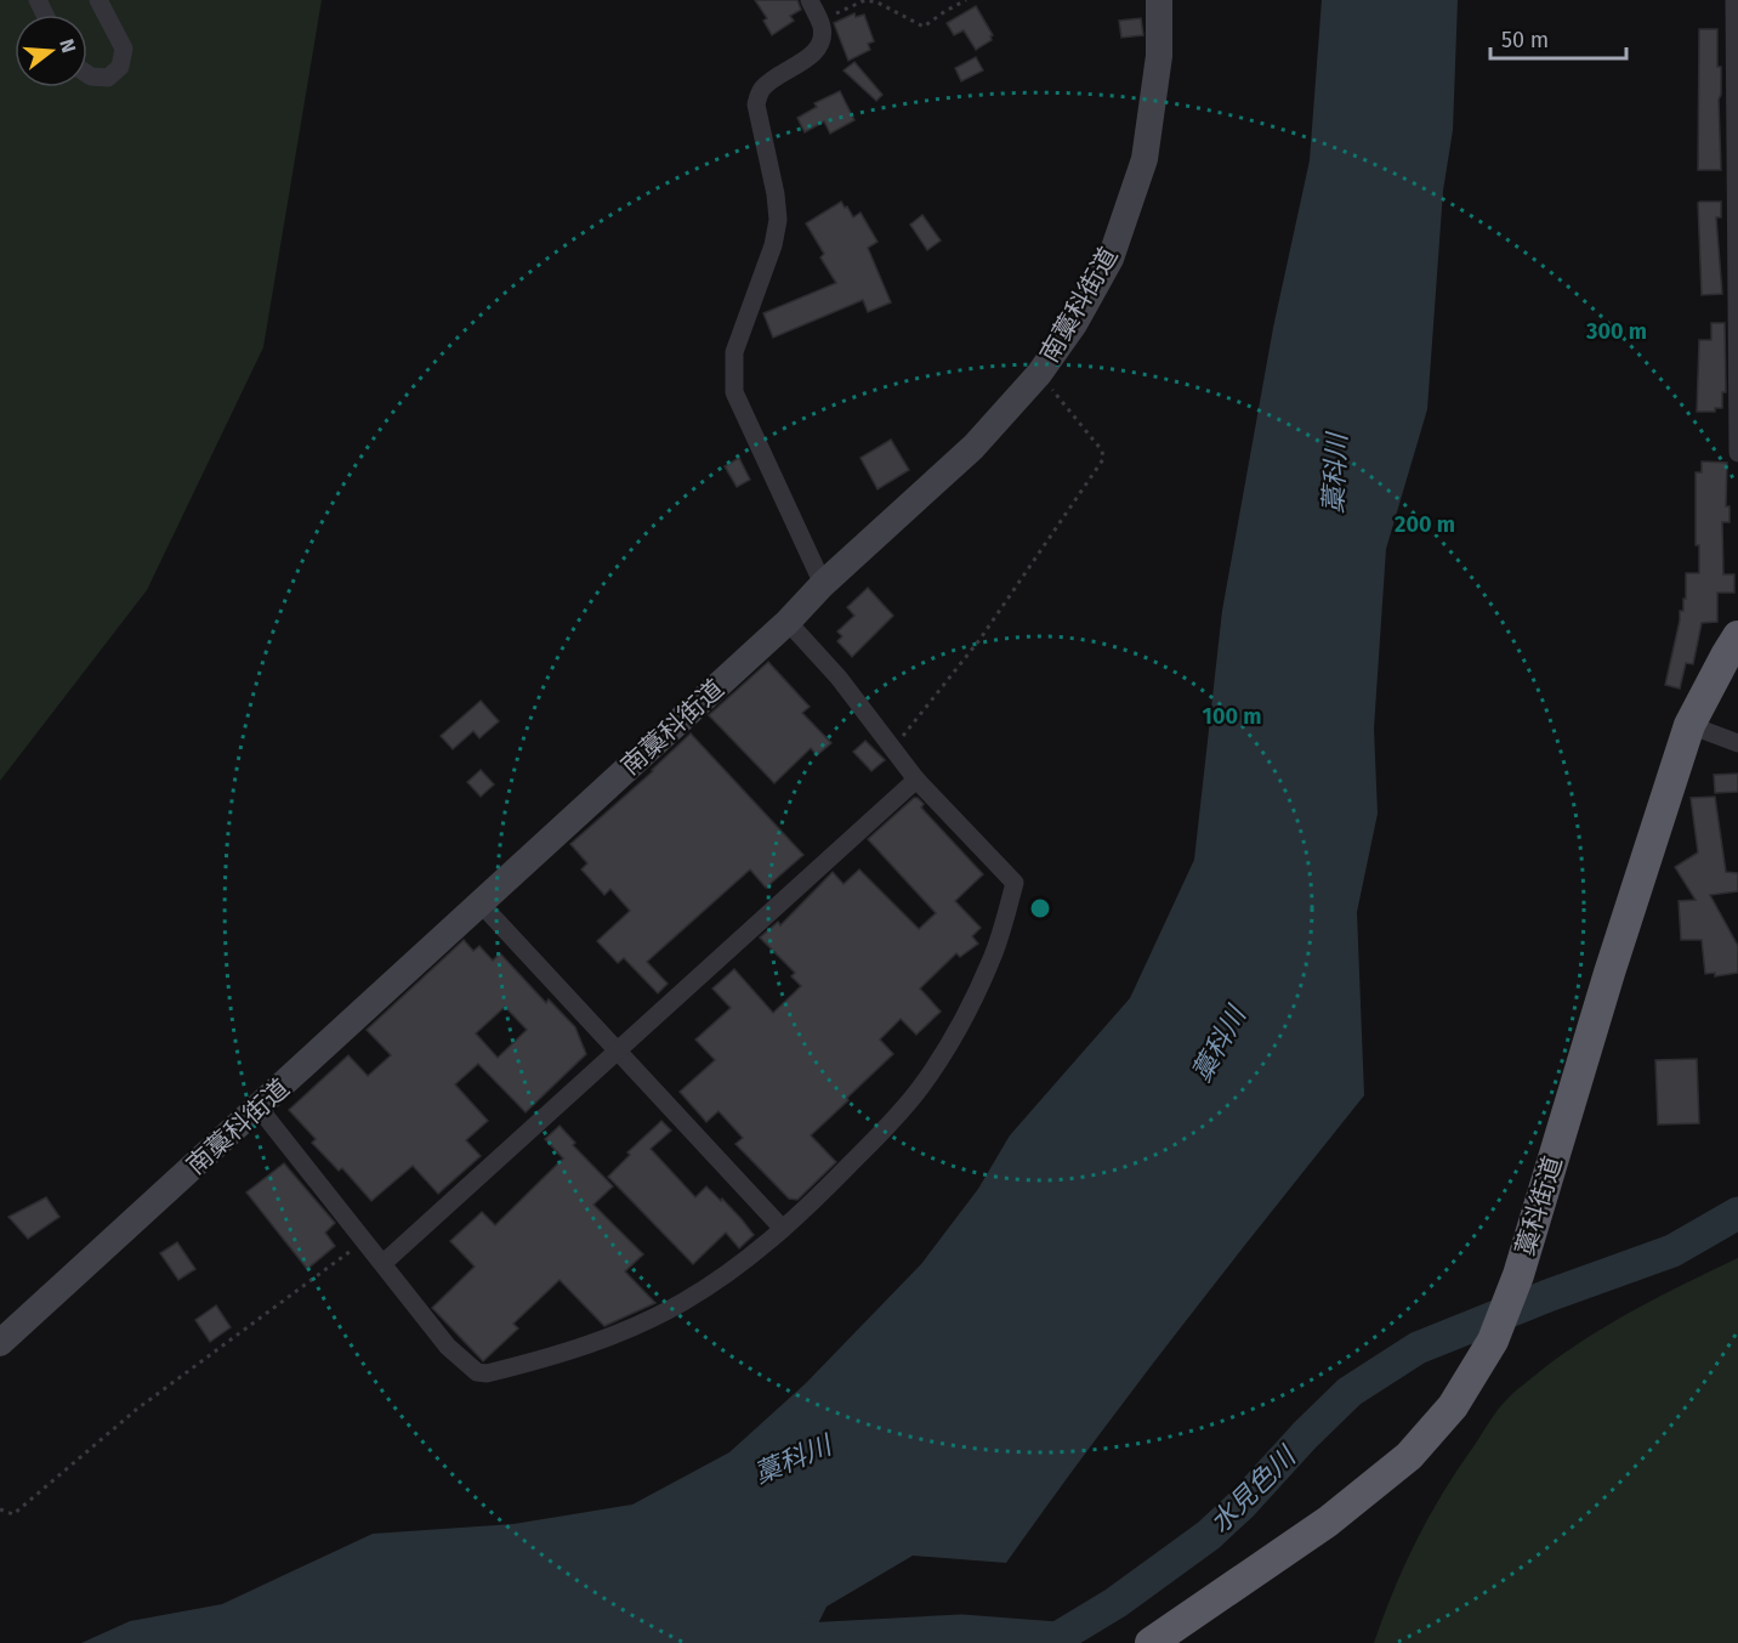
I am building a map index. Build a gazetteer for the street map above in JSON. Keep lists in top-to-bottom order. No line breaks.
{"streets":{"highway":["藁科街道"],"main road":["南藁科街道"]},"water":["藁科川","水見色川"],"scale_bar":"50 m","north":"right","rings":["300 m","200 m","100 m"]}
